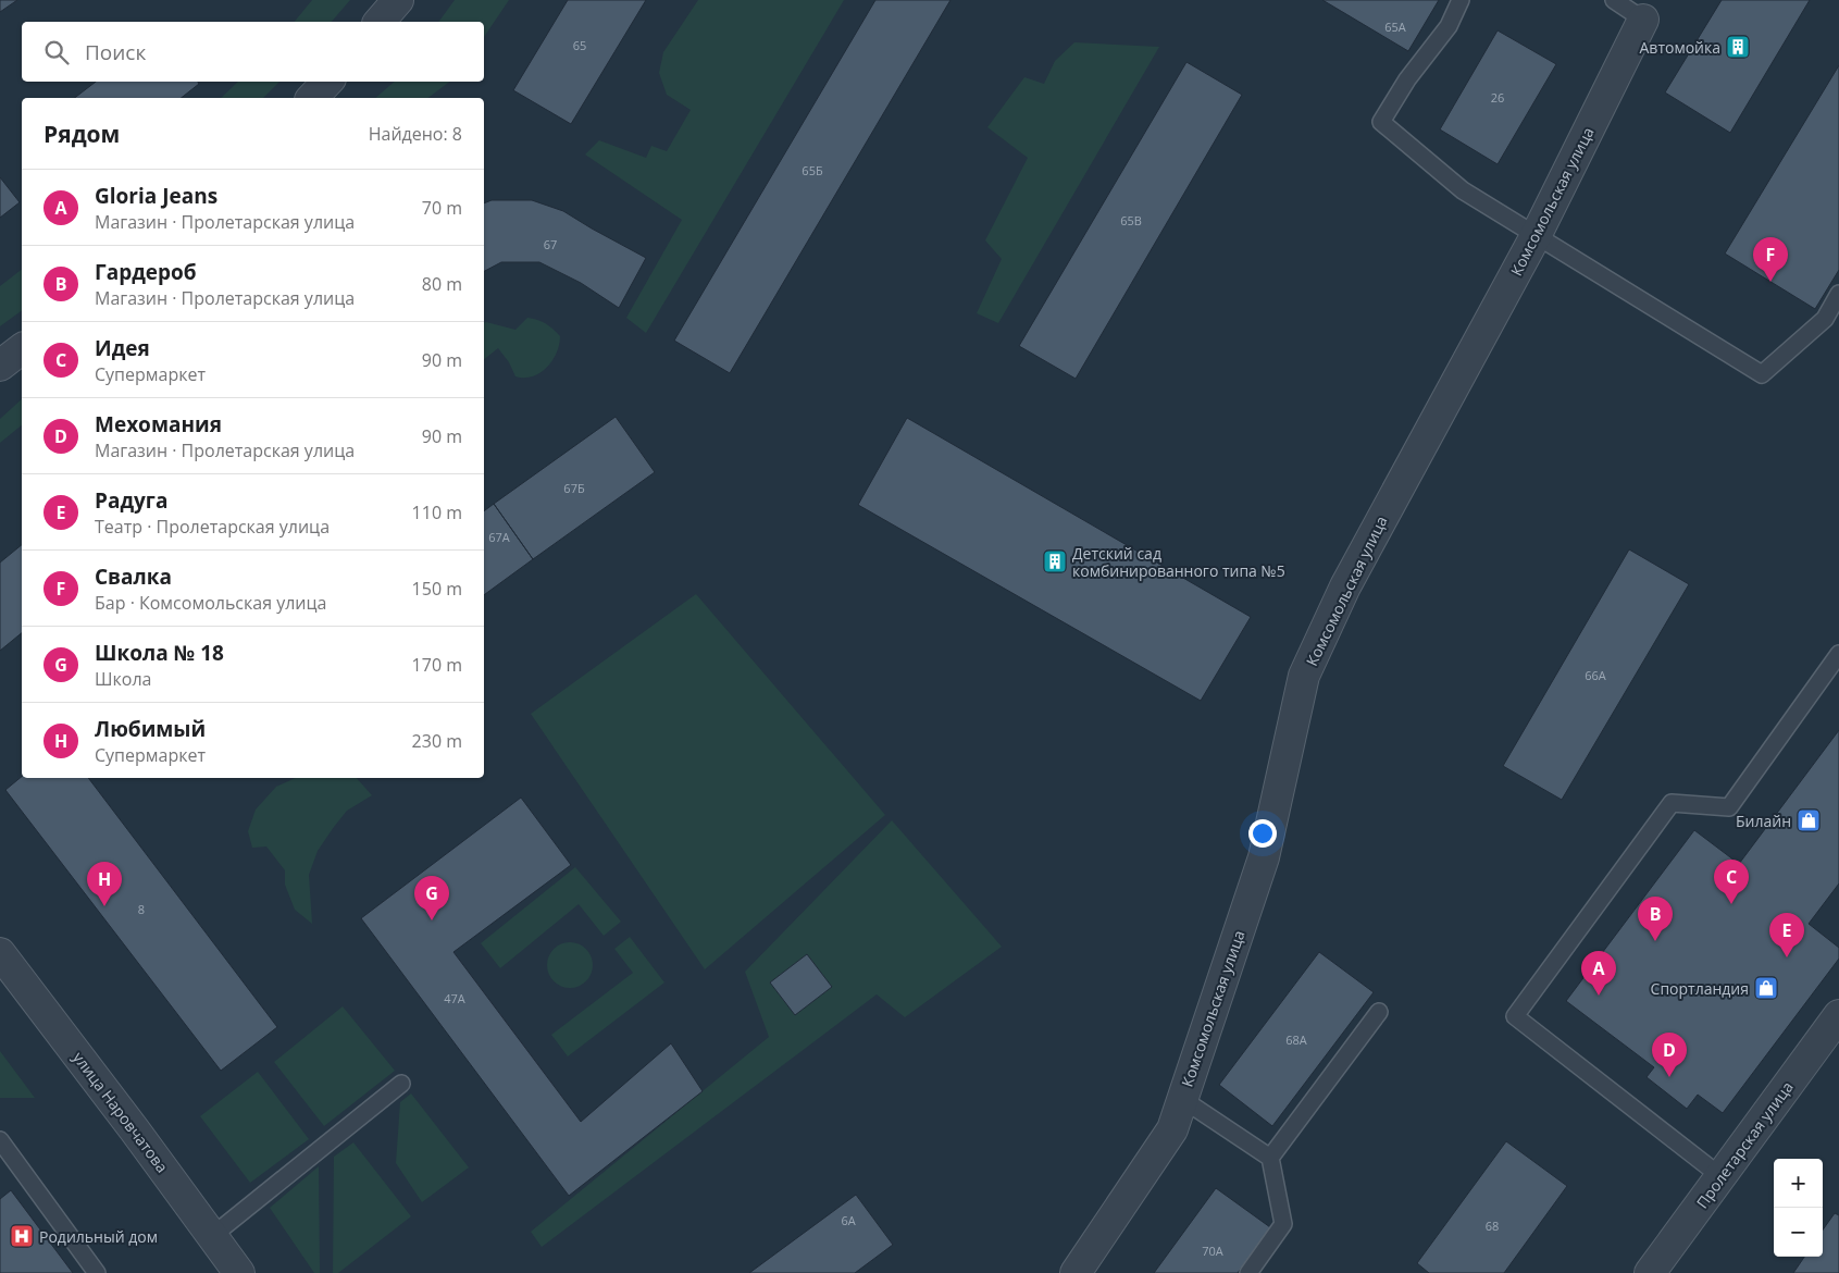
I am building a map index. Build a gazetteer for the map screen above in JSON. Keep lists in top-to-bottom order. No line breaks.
{"streets":{"street":["Комсомольская улица","улица Наровчатова","Пролетарская улица"]},"places":{"building":["Автомойка","Детский сад комбинированного типа №5"],"shop":["Билайн","Спортландия"],"hospital":["Родильный дом"]},"house_numbers":["65А","65","26","65Б","65В","67","67Б","67А","66А","8","47А","68А","6А","68","70А"],"page":{"search":"Поиск","heading":["Рядом","Найдено: 8"],"list":[{"mark":"A","name":"Gloria Jeans","note":"Магазин · Пролетарская улица","value":"70 m"},{"mark":"B","name":"Гардероб","note":"Магазин · Пролетарская улица","value":"80 m"},{"mark":"C","name":"Идея","note":"Супермаркет","value":"90 m"},{"mark":"D","name":"Мехомания","note":"Магазин · Пролетарская улица","value":"90 m"},{"mark":"E","name":"Радуга","note":"Театр · Пролетарская улица","value":"110 m"},{"mark":"F","name":"Свалка","note":"Бар · Комсомольская улица","value":"150 m"},{"mark":"G","name":"Школа № 18","note":"Школа","value":"170 m"},{"mark":"H","name":"Любимый","note":"Супермаркет","value":"230 m"}],"pins":["F","C","H","G","B","E","A","D"],"map_buttons":["+","−"]}}
